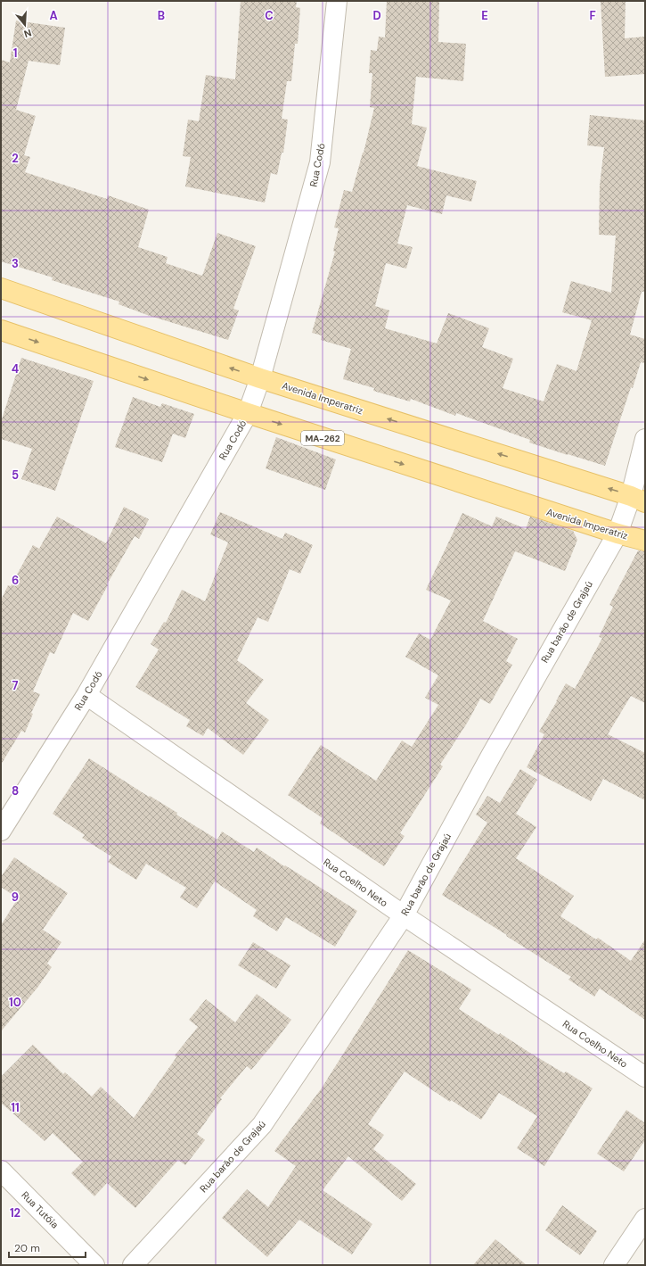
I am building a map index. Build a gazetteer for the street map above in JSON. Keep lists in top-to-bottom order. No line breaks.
{"streets":{"main road":["Avenida Imperatriz","MA-262"],"street":["Rua Codó","Rua barão de Grajaú","Rua Coelho Neto","Rua Tutóia"]},"crossings":[["Rua Codó","Avenida Imperatriz"],["Rua Codó","Rua Coelho Neto"],["Avenida Imperatriz","Rua barão de Grajaú"],["Rua barão de Grajaú","Rua Coelho Neto"]],"scale_bar":"20 m","north":"bottom","grid":{"columns":["A","B","C","D","E","F"],"rows":["1","2","3","4","5","6","7","8","9","10","11","12"]}}
